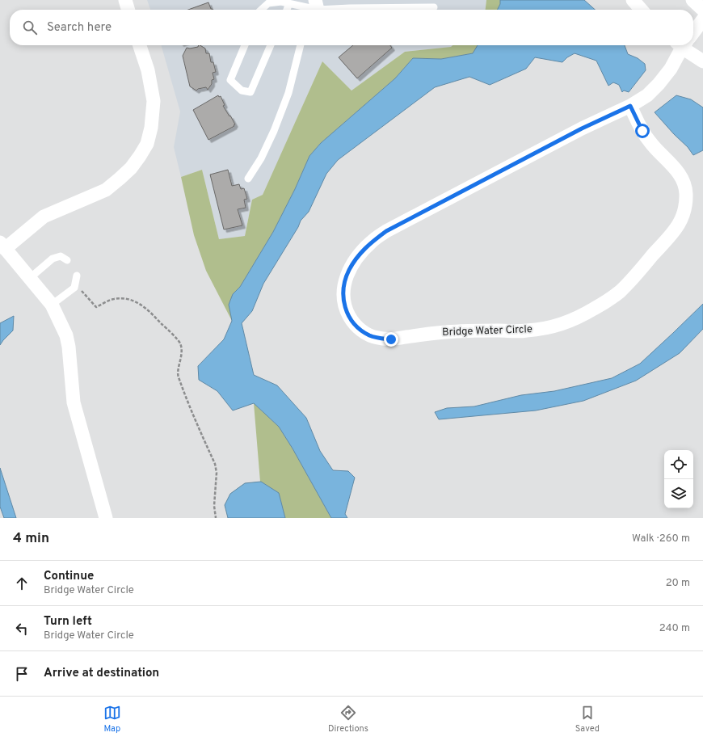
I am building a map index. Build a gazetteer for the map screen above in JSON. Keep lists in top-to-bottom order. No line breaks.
{"streets":{"street":["Bridge Water Circle"]},"page":{"search":"Search here","heading":["4 min","Walk · 260 m"],"list":[["Continue","Bridge Water Circle","20 m"],["Turn left","Bridge Water Circle","240 m"],"Arrive at destination"],"nav":["Map","Directions","Saved"]}}
